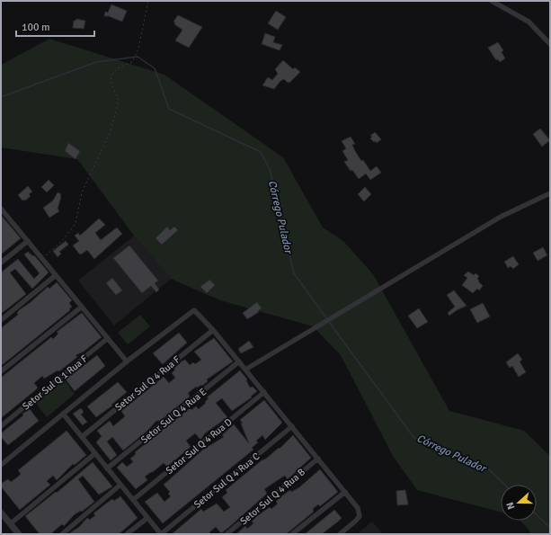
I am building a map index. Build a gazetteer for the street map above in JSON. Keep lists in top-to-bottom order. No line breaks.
{"streets":{"street":["Setor Sul Q 1 Rua F","Setor Sul Q 4 Rua F","Setor Sul Q 4 Rua E","Setor Sul Q 4 Rua D","Setor Sul Q 4 Rua C","Setor Sul Q 4 Rua B"]},"water":["Córrego Pulador"],"scale_bar":"100 m","north":"left"}
